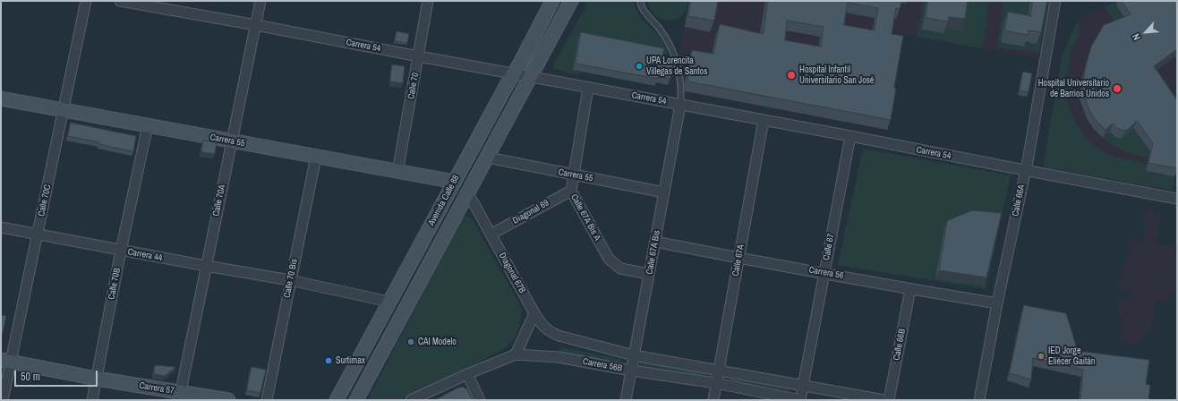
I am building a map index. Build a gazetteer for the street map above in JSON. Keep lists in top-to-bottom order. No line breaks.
{"streets":{"main road":["Carrera 55","Avenida Calle 68","Carrera 57"],"street":["Carrera 54","Calle 70","Calle 70C","Calle 70A","Calle 66A","Diagonal 69","Calle 67A Bis A","Calle 67","Calle 67A Bis","Carrera 44","Calle 67A","Diagonal 67B","Carrera 56","Calle 70 Bis","Calle 70B","Calle 66B","Carrera 56B"]},"crossings":[["Carrera 54","Calle 70"],["Carrera 54","Calle 70A"],["Carrera 54","Avenida Calle 68"],["Carrera 54","Calle 66A"],["Carrera 54","Calle 67A Bis A"],["Carrera 54","Calle 67"],["Carrera 54","Calle 67A Bis"],["Carrera 54","Calle 67A"],["Calle 70","Carrera 55"],["Carrera 55","Calle 70C"],["Carrera 55","Calle 70A"],["Carrera 55","Avenida Calle 68"],["Carrera 55","Calle 67A Bis A"],["Carrera 55","Calle 67A Bis"],["Carrera 55","Calle 70 Bis"],["Carrera 55","Calle 70B"],["Calle 70C","Carrera 44"],["Calle 70C","Carrera 57"],["Calle 70A","Carrera 44"],["Calle 70A","Carrera 57"],["Avenida Calle 68","Diagonal 67B"],["Calle 66A","Carrera 56"],["Diagonal 69","Calle 67A Bis A"],["Diagonal 69","Diagonal 67B"],["Calle 67A Bis A","Calle 67A Bis"],["Calle 67","Carrera 56"],["Calle 67","Carrera 56B"],["Calle 67A Bis","Carrera 56"],["Calle 67A Bis","Carrera 56B"],["Carrera 44","Calle 70 Bis"],["Carrera 44","Calle 70B"],["Calle 67A","Carrera 56"],["Calle 67A","Carrera 56B"],["Diagonal 67B","Carrera 56B"],["Carrera 56","Calle 66B"],["Calle 70B","Carrera 57"]],"places":["UPA Lorencita Villegas de Santos","Hospital Infantil Universitario San José","Hospital Universitario de Barrios Unidos","CAI Modelo","IED Jorge Eliécer Gaitán","Surtimax"],"scale_bar":"50 m","north":"bottom left"}
